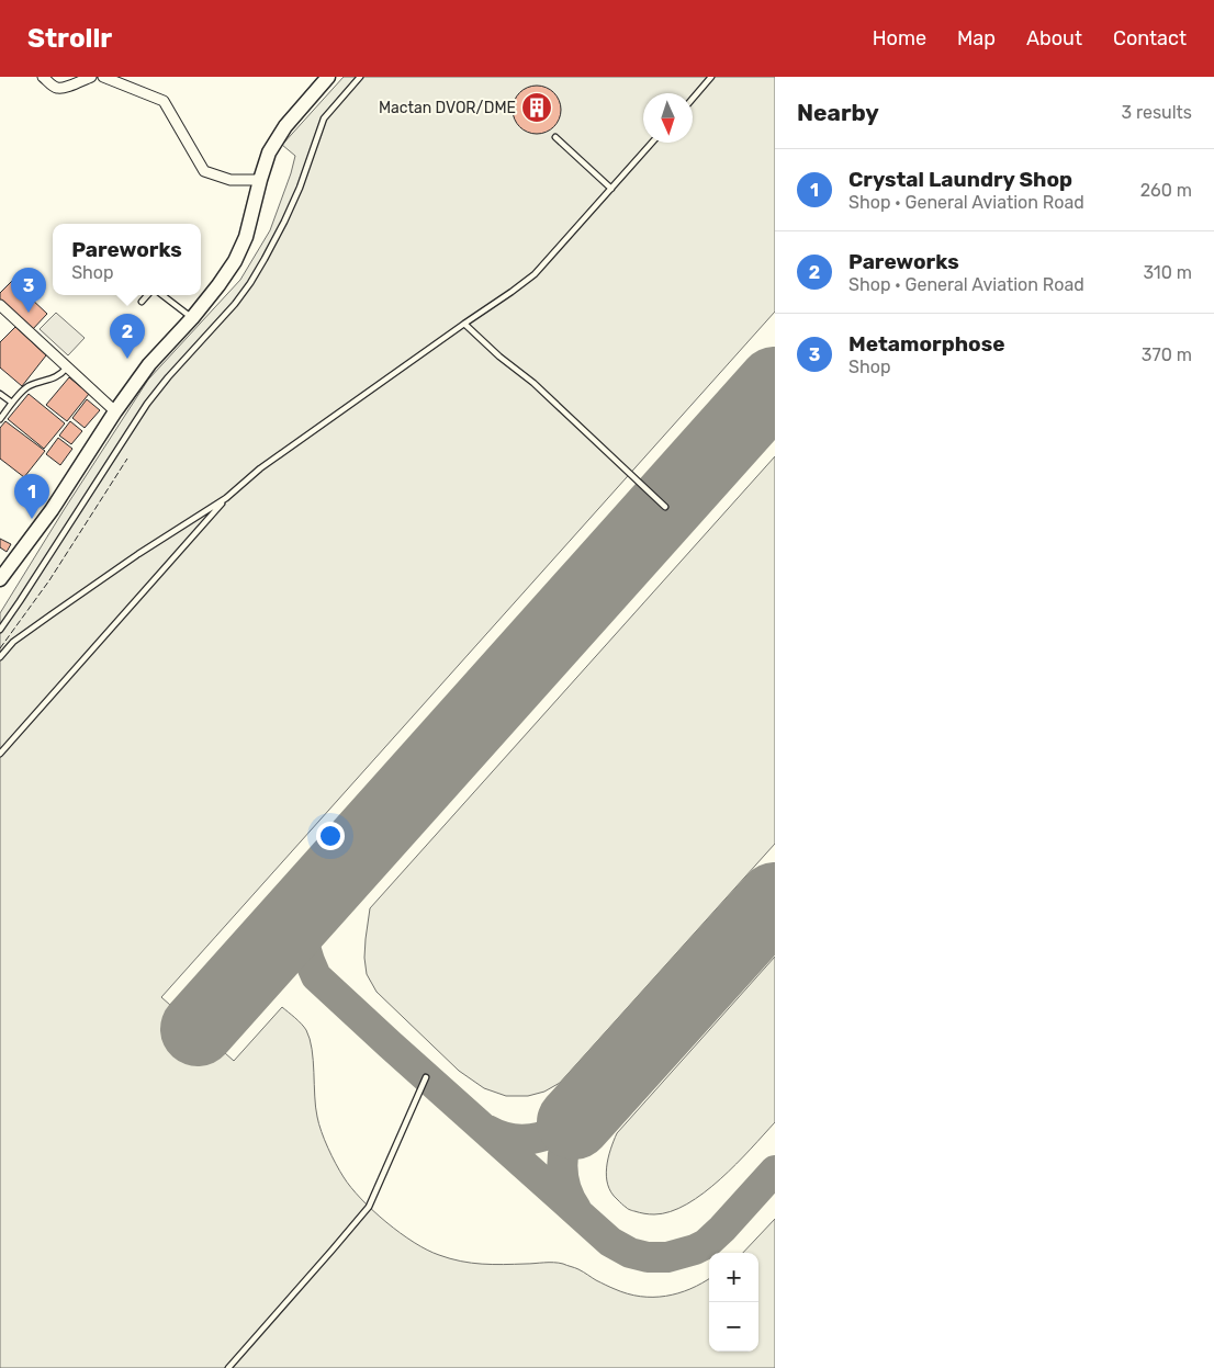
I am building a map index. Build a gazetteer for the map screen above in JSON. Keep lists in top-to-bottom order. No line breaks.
{"places":{"building":["Mactan DVOR/DME"]},"north":"bottom","page":{"header":"Strollr","nav":["Home","Map","About","Contact"],"heading":["Nearby","3 results"],"list":[{"mark":"1","name":"Crystal Laundry Shop","note":"Shop · General Aviation Road","value":"260 m"},{"mark":"2","name":"Pareworks","note":"Shop · General Aviation Road","value":"310 m"},{"mark":"3","name":"Metamorphose","note":"Shop","value":"370 m"}],"popup":["Pareworks","Shop"],"pins":["3","2","1"],"map_buttons":["+","−"]}}
